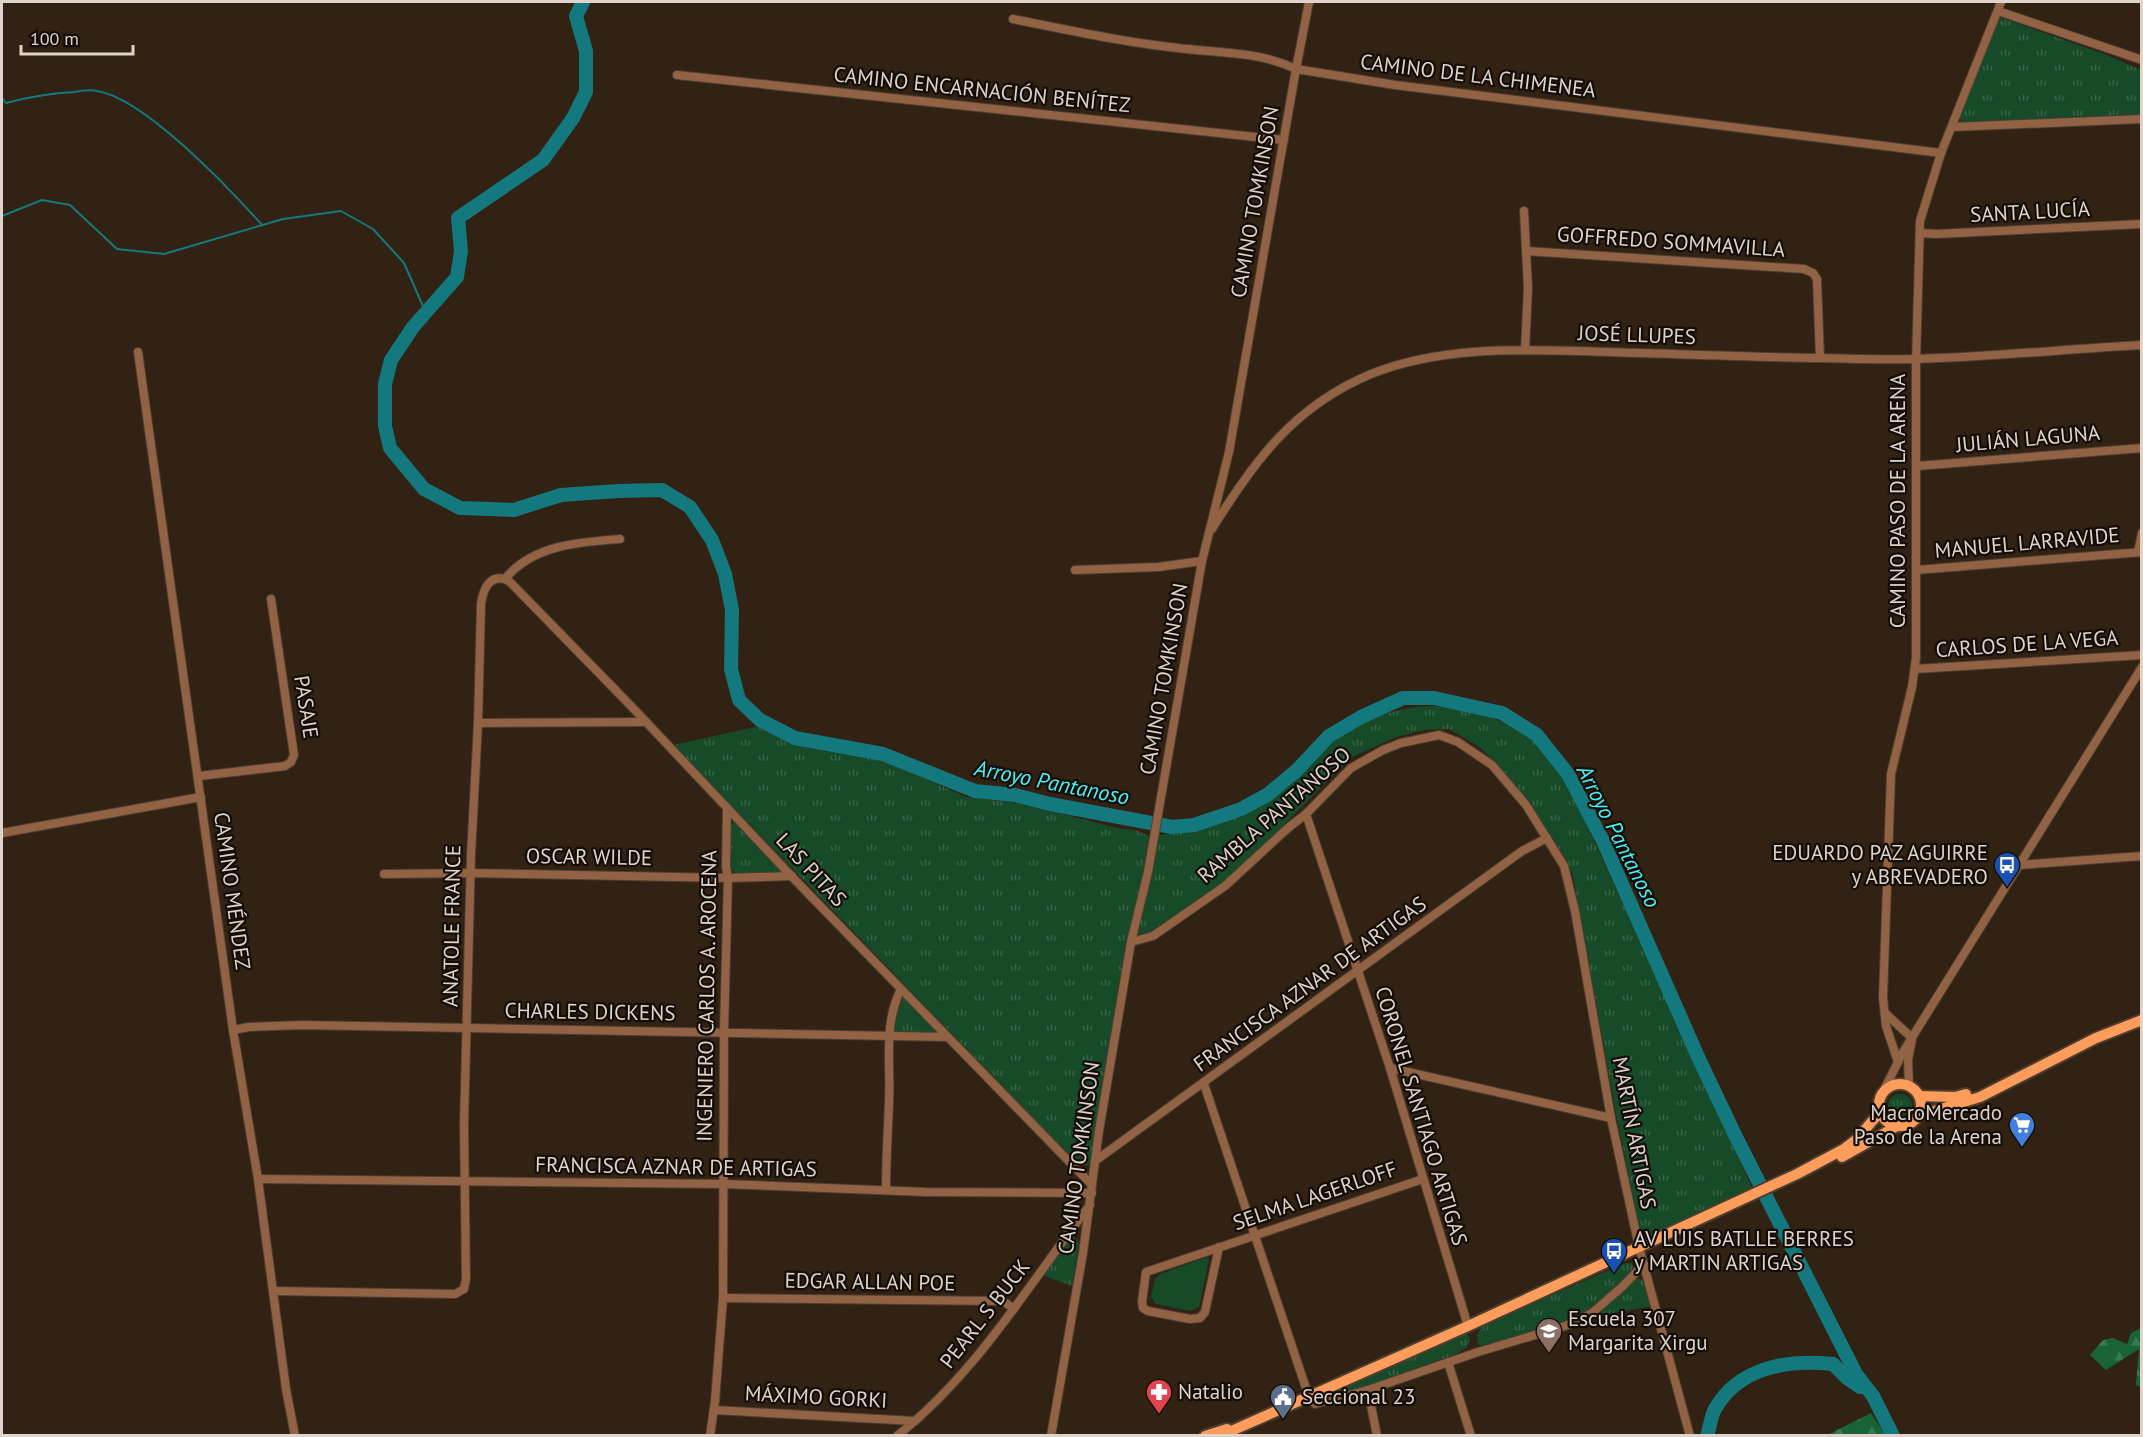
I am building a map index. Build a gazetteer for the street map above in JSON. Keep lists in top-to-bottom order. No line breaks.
{"streets":{"street":["CAMINO DE LA CHIMENEA","CAMINO ENCARNACIÓN BENÍTEZ","CAMINO TOMKINSON","SANTA LUCÍA","GOFFREDO SOMMAVILLA","JOSÉ LLUPES","JULIÁN LAGUNA","CAMINO PASO DE LA ARENA","MANUEL LARRAVIDE","CARLOS DE LA VEGA","PASAJE","RAMBLA PANTANOSO","OSCAR WILDE","LAS PITAS","CAMINO MÉNDEZ","ANATOLE FRANCE","FRANCISCA AZNAR DE ARTIGAS","INGENIERO CARLOS A. AROCENA","CHARLES DICKENS","CORONEL SANTIAGO ARTIGAS","MARTÍN ARTIGAS","SELMA LAGERLOFF","EDGAR ALLAN POE","PEARL S BUCK","MÁXIMO GORKI"]},"crossings":[["CAMINO DE LA CHIMENEA","CAMINO TOMKINSON"],["CAMINO DE LA CHIMENEA","CAMINO PASO DE LA ARENA"],["CAMINO ENCARNACIÓN BENÍTEZ","CAMINO TOMKINSON"],["CAMINO TOMKINSON","JOSÉ LLUPES"],["CAMINO TOMKINSON","RAMBLA PANTANOSO"],["CAMINO TOMKINSON","LAS PITAS"],["CAMINO TOMKINSON","FRANCISCA AZNAR DE ARTIGAS"],["CAMINO TOMKINSON","PEARL S BUCK"],["SANTA LUCÍA","CAMINO PASO DE LA ARENA"],["GOFFREDO SOMMAVILLA","JOSÉ LLUPES"],["JOSÉ LLUPES","CAMINO PASO DE LA ARENA"],["JULIÁN LAGUNA","CAMINO PASO DE LA ARENA"],["CAMINO PASO DE LA ARENA","MANUEL LARRAVIDE"],["CAMINO PASO DE LA ARENA","CARLOS DE LA VEGA"],["PASAJE","CAMINO MÉNDEZ"],["RAMBLA PANTANOSO","FRANCISCA AZNAR DE ARTIGAS"],["RAMBLA PANTANOSO","CORONEL SANTIAGO ARTIGAS"],["RAMBLA PANTANOSO","MARTÍN ARTIGAS"],["OSCAR WILDE","LAS PITAS"],["OSCAR WILDE","ANATOLE FRANCE"],["OSCAR WILDE","INGENIERO CARLOS A. AROCENA"],["LAS PITAS","ANATOLE FRANCE"],["LAS PITAS","FRANCISCA AZNAR DE ARTIGAS"],["LAS PITAS","INGENIERO CARLOS A. AROCENA"],["LAS PITAS","CHARLES DICKENS"],["CAMINO MÉNDEZ","ANATOLE FRANCE"],["CAMINO MÉNDEZ","FRANCISCA AZNAR DE ARTIGAS"],["CAMINO MÉNDEZ","CHARLES DICKENS"],["ANATOLE FRANCE","FRANCISCA AZNAR DE ARTIGAS"],["ANATOLE FRANCE","CHARLES DICKENS"],["FRANCISCA AZNAR DE ARTIGAS","INGENIERO CARLOS A. AROCENA"],["FRANCISCA AZNAR DE ARTIGAS","CORONEL SANTIAGO ARTIGAS"],["FRANCISCA AZNAR DE ARTIGAS","MARTÍN ARTIGAS"],["INGENIERO CARLOS A. AROCENA","CHARLES DICKENS"],["INGENIERO CARLOS A. AROCENA","EDGAR ALLAN POE"],["INGENIERO CARLOS A. AROCENA","MÁXIMO GORKI"],["CORONEL SANTIAGO ARTIGAS","SELMA LAGERLOFF"],["EDGAR ALLAN POE","PEARL S BUCK"],["PEARL S BUCK","MÁXIMO GORKI"]],"water":["Arroyo Pantanoso"],"places":{"bus stop":["EDUARDO PAZ AGUIRRE y ABREVADERO","AV LUIS BATLLE BERRES y MARTIN ARTIGAS"],"supermarket":["MacroMercado Paso de la Arena"],"school or university":["Escuela 307 Margarita Xirgu"],"pharmacy":["Natalio"],"public building":["Seccional 23"]},"scale_bar":"100 m"}
